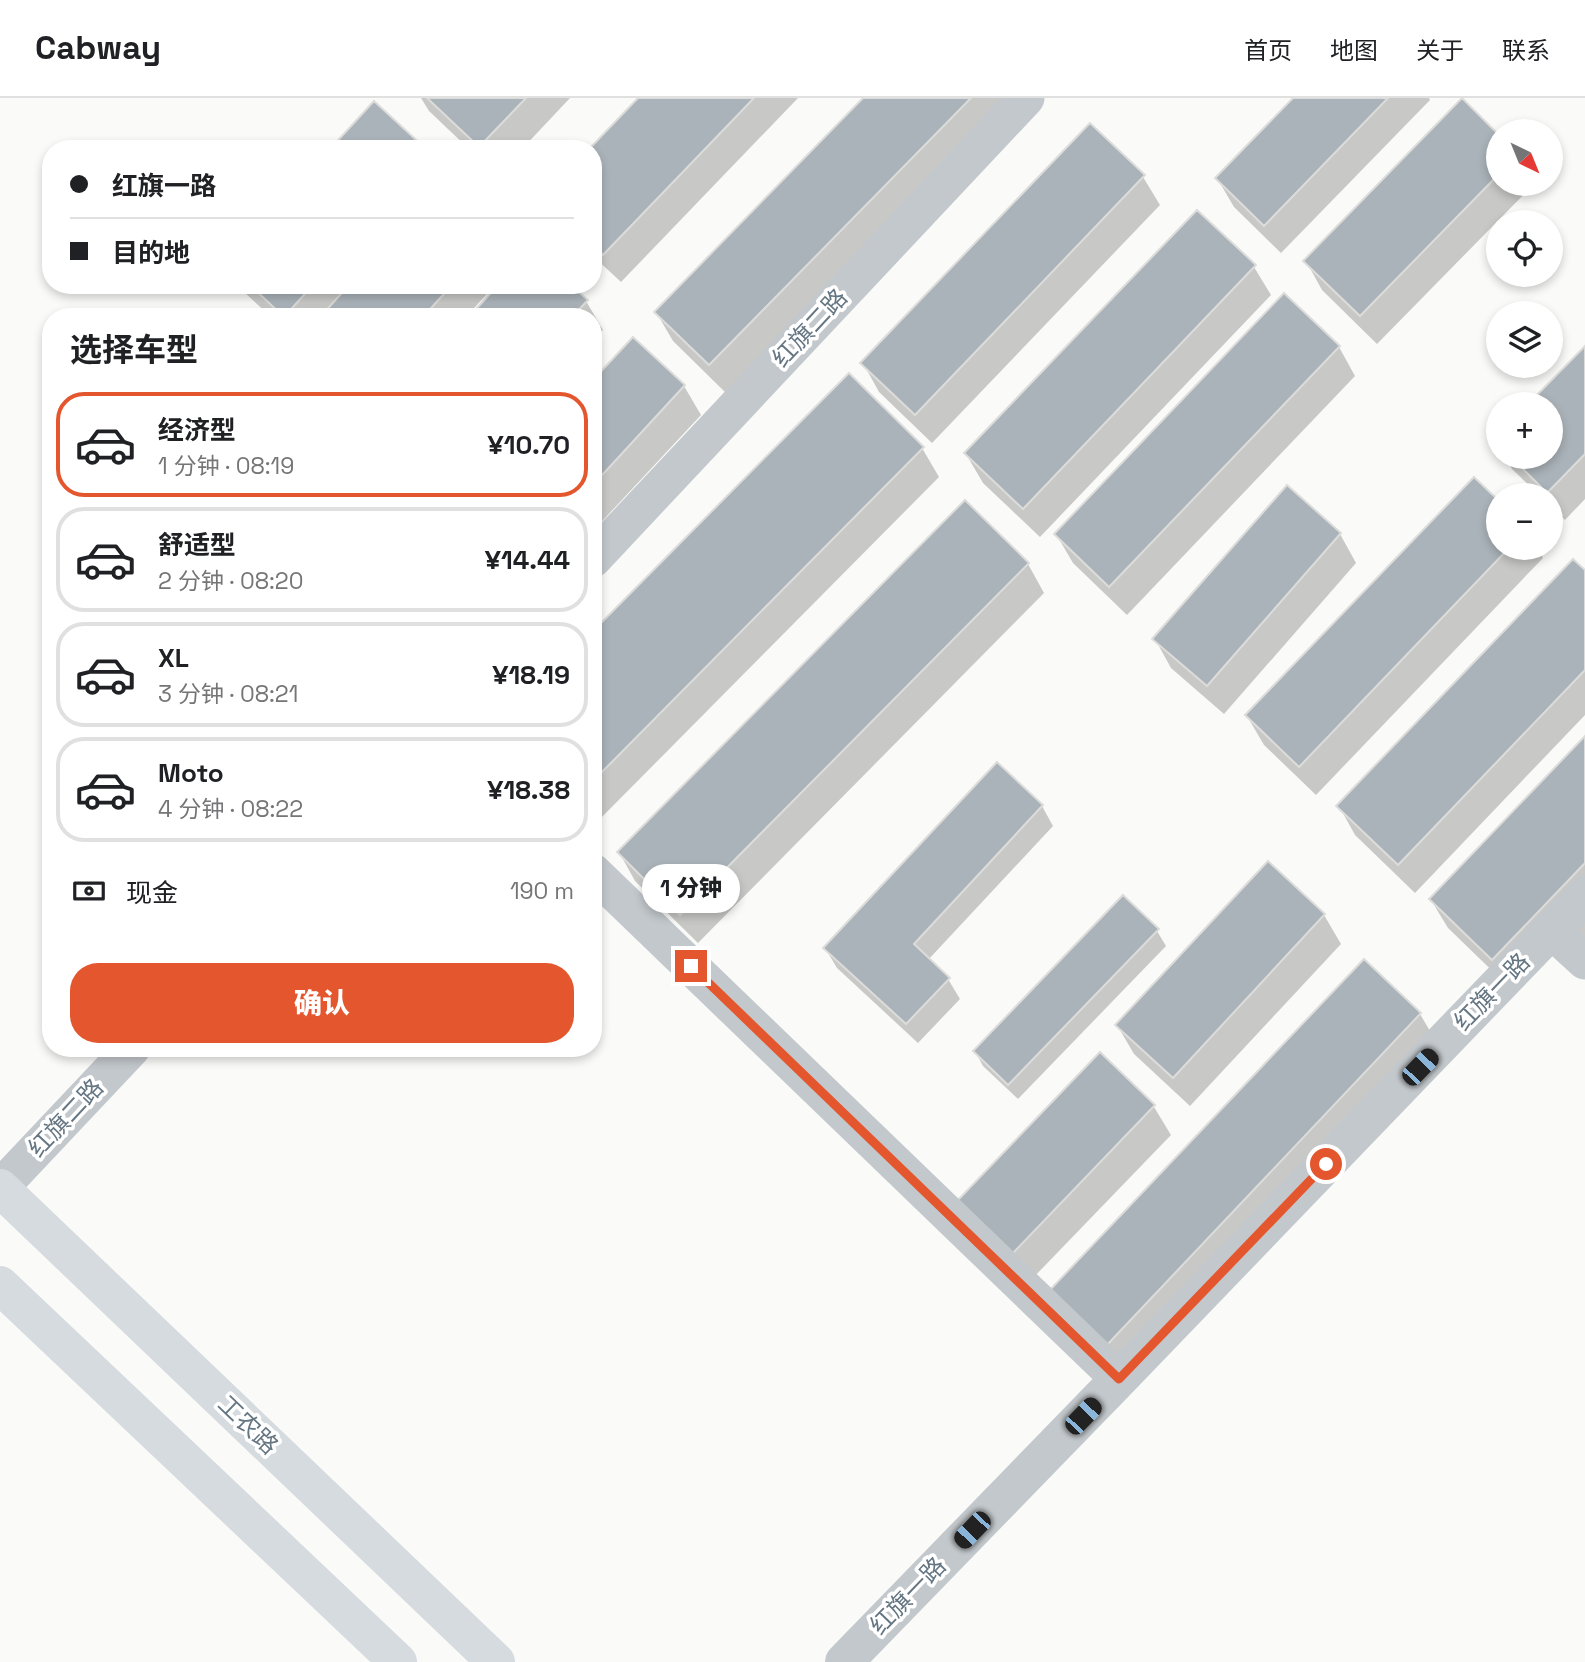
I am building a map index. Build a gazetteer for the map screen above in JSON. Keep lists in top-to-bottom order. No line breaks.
{"streets":{"main road":["工农路"],"street":["红旗二路","红旗一路"]},"crossings":[["红旗二路","工农路"]],"north":"bottom right","page":{"header":"Cabway","nav":["首页","地图","关于","联系"],"map_buttons":["+","−"],"banner":["红旗一路","目的地"],"heading":"选择车型","list":[{"name":"经济型","note":"1 分钟 · 08:19","value":"¥10.70"},{"name":"舒适型","note":"2 分钟 · 08:20","value":"¥14.44"},{"name":"XL","note":"3 分钟 · 08:21","value":"¥18.19"},{"name":"Moto","note":"4 分钟 · 08:22","value":"¥18.38"}],"pay":["现金","190 m"],"bubble":"1 分钟","buttons":"确认"}}
